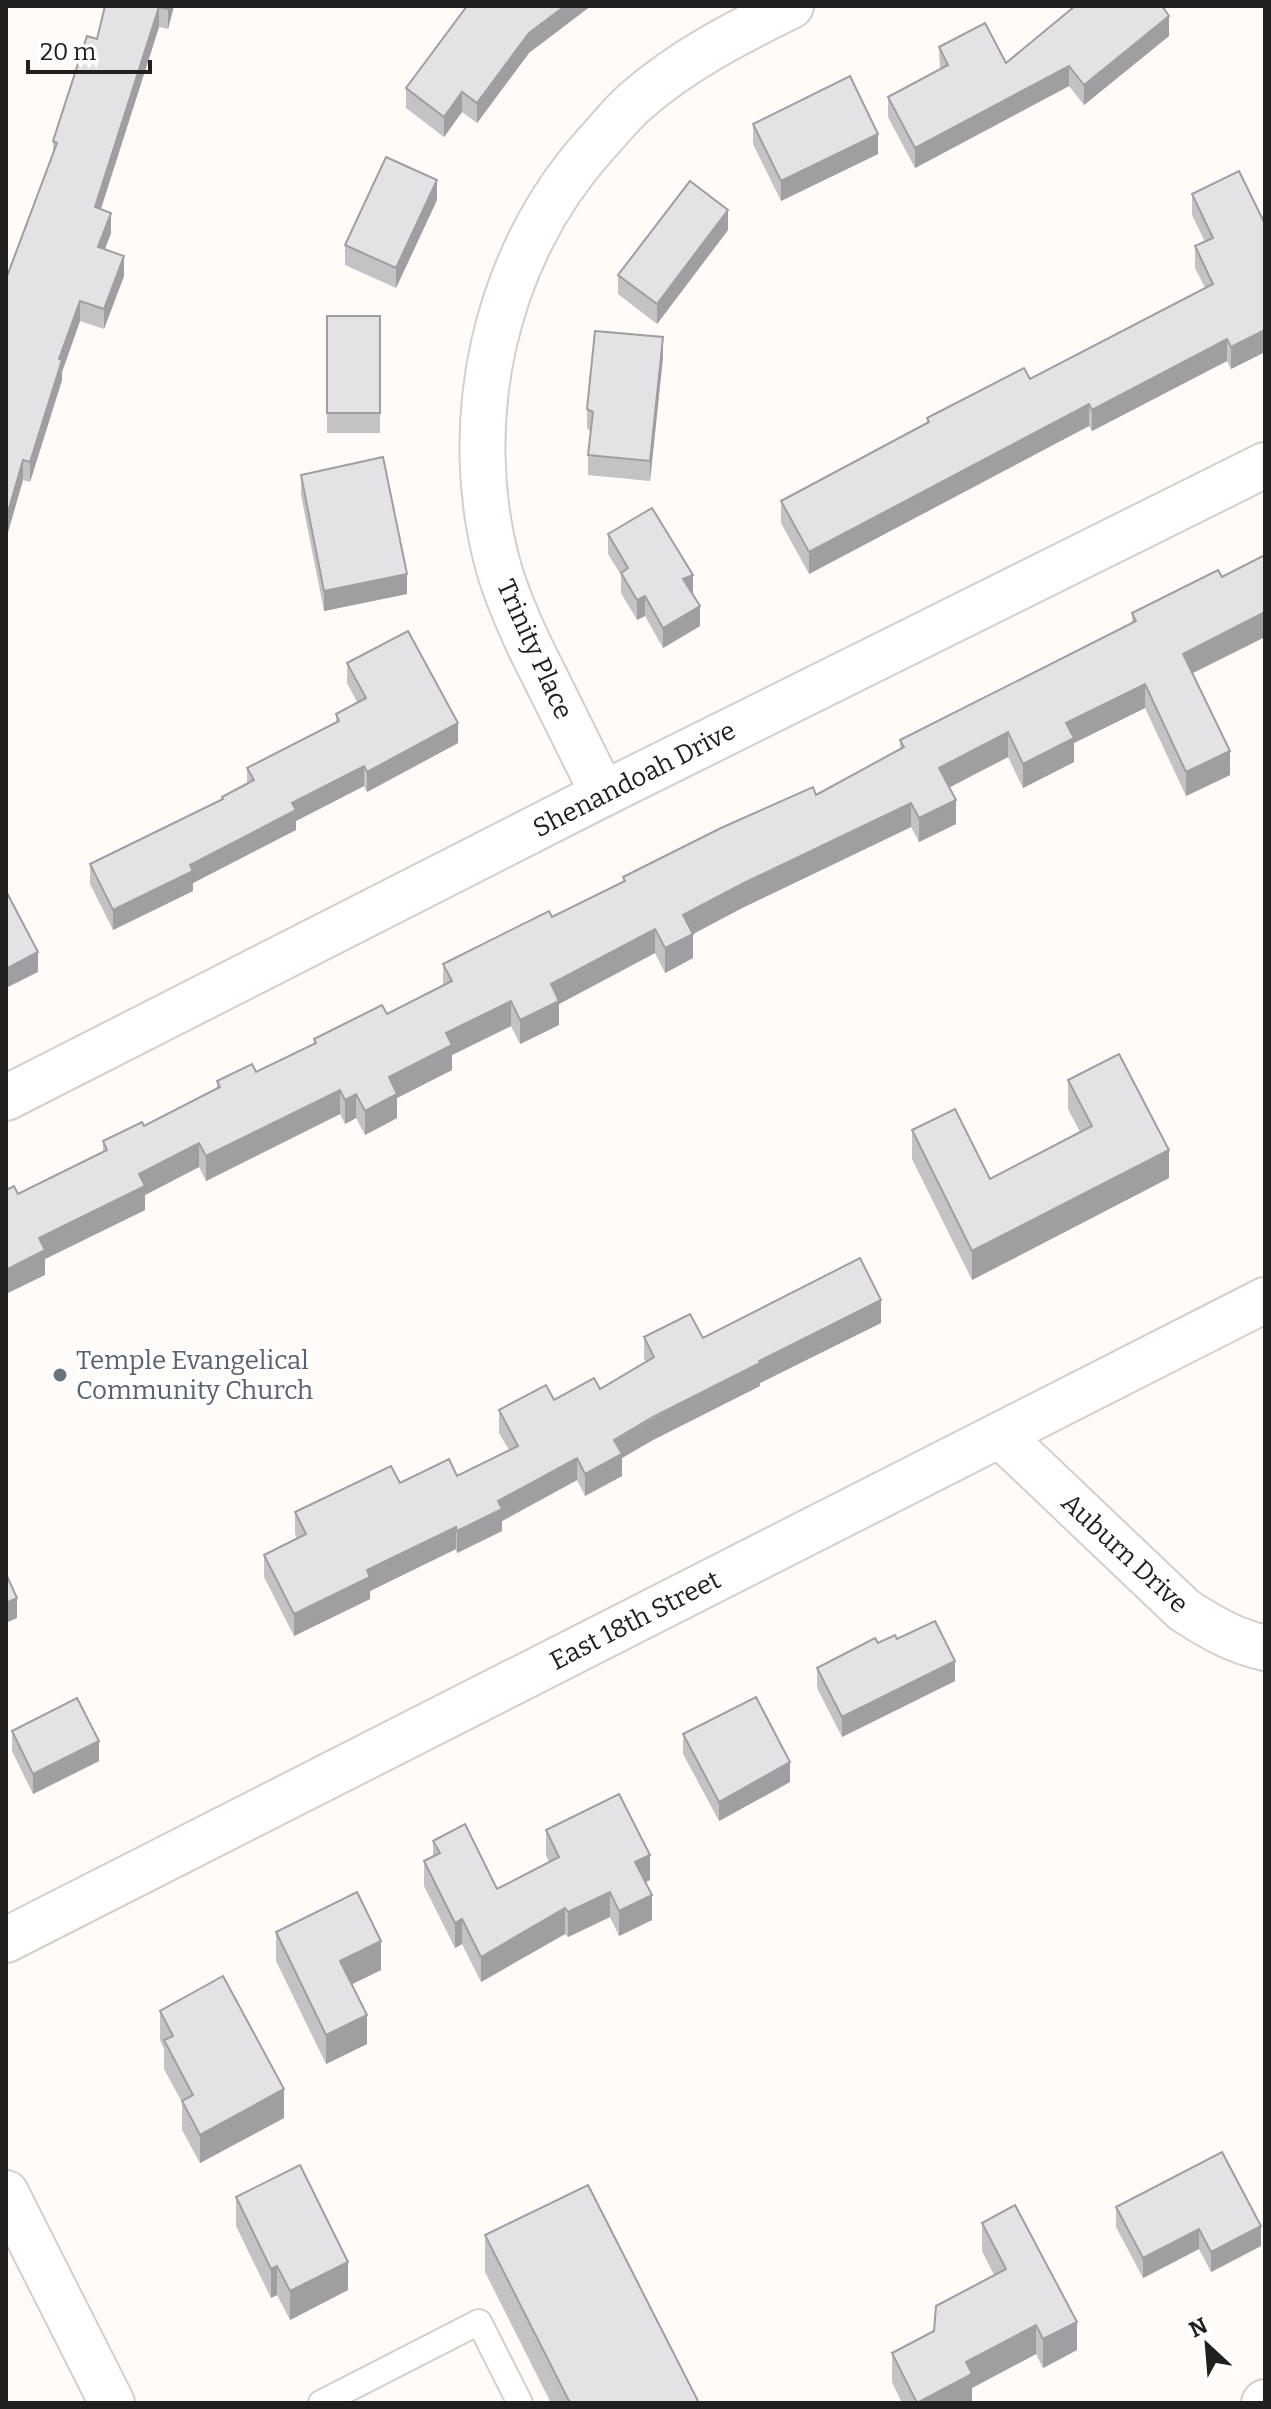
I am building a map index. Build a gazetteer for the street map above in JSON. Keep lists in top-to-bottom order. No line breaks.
{"streets":{"street":["Trinity Place","Shenandoah Drive","Auburn Drive","East 18th Street"]},"crossings":[["Trinity Place","Shenandoah Drive"],["Auburn Drive","East 18th Street"]],"places":["Temple Evangelical Community Church"],"scale_bar":"20 m","north":"top left"}
